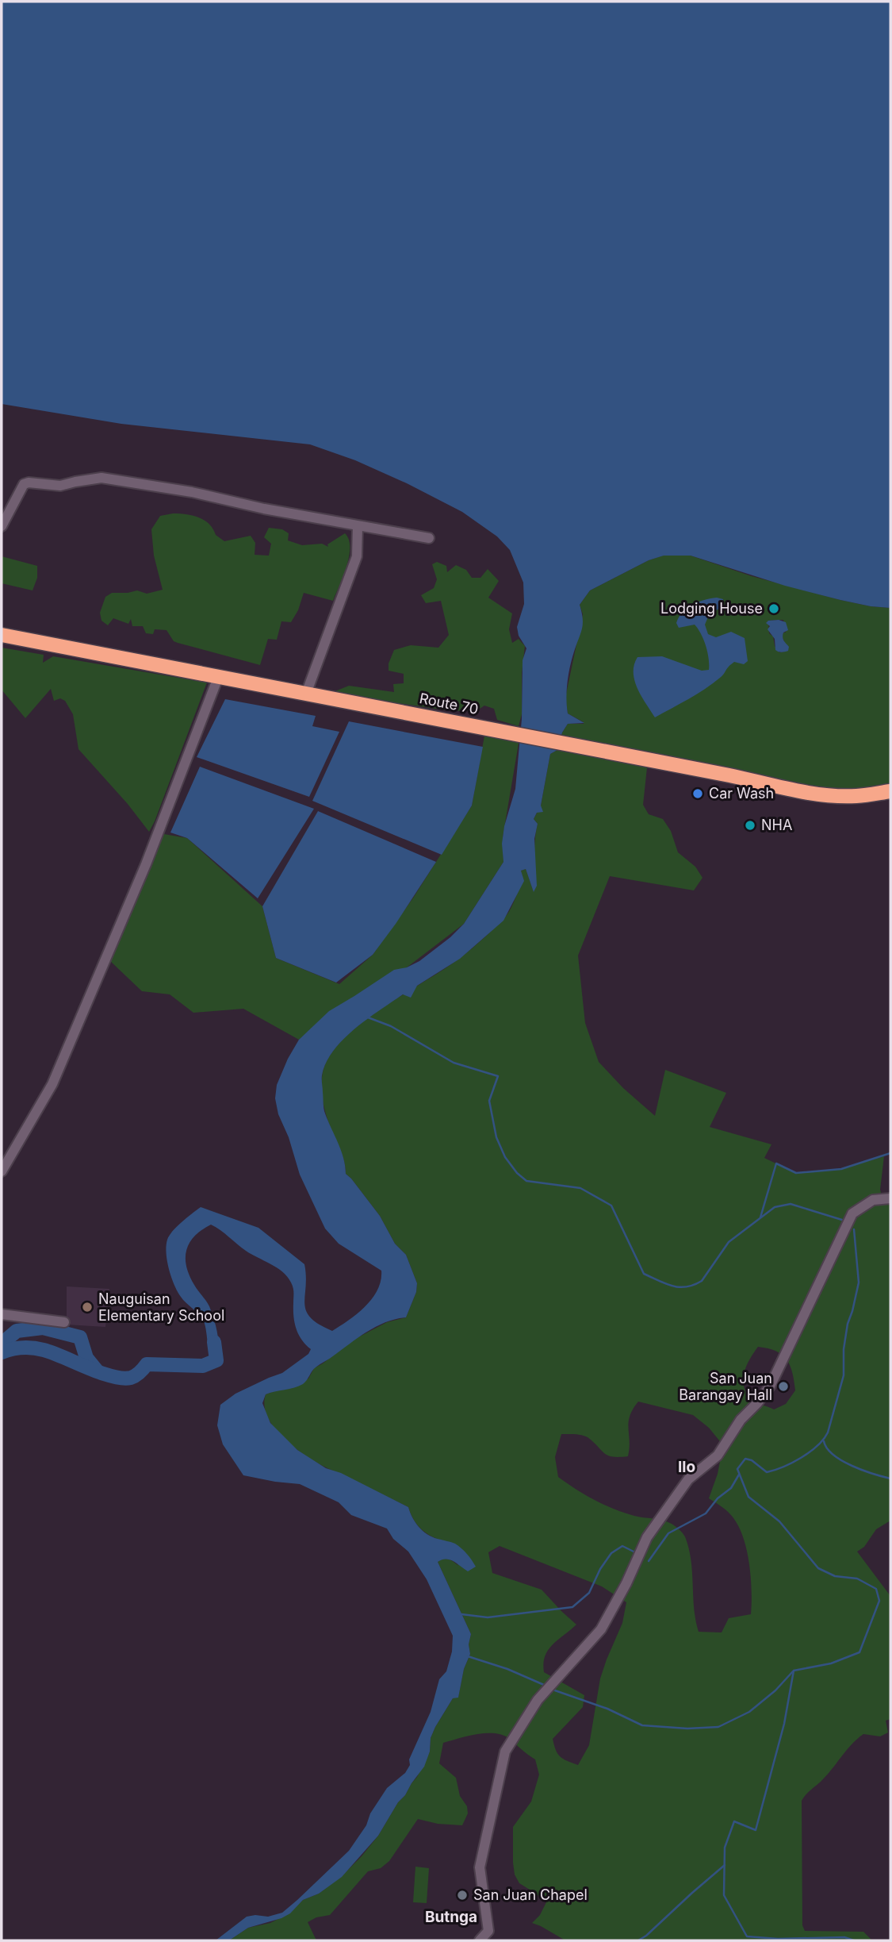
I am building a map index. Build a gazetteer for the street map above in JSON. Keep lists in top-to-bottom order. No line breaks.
{"streets":{"highway":["Route 70"]},"districts":["Ilo","Butnga"],"places":["Lodging House","Car Wash","NHA","Nauguisan Elementary School","San Juan Barangay Hall","San Juan Chapel"]}
